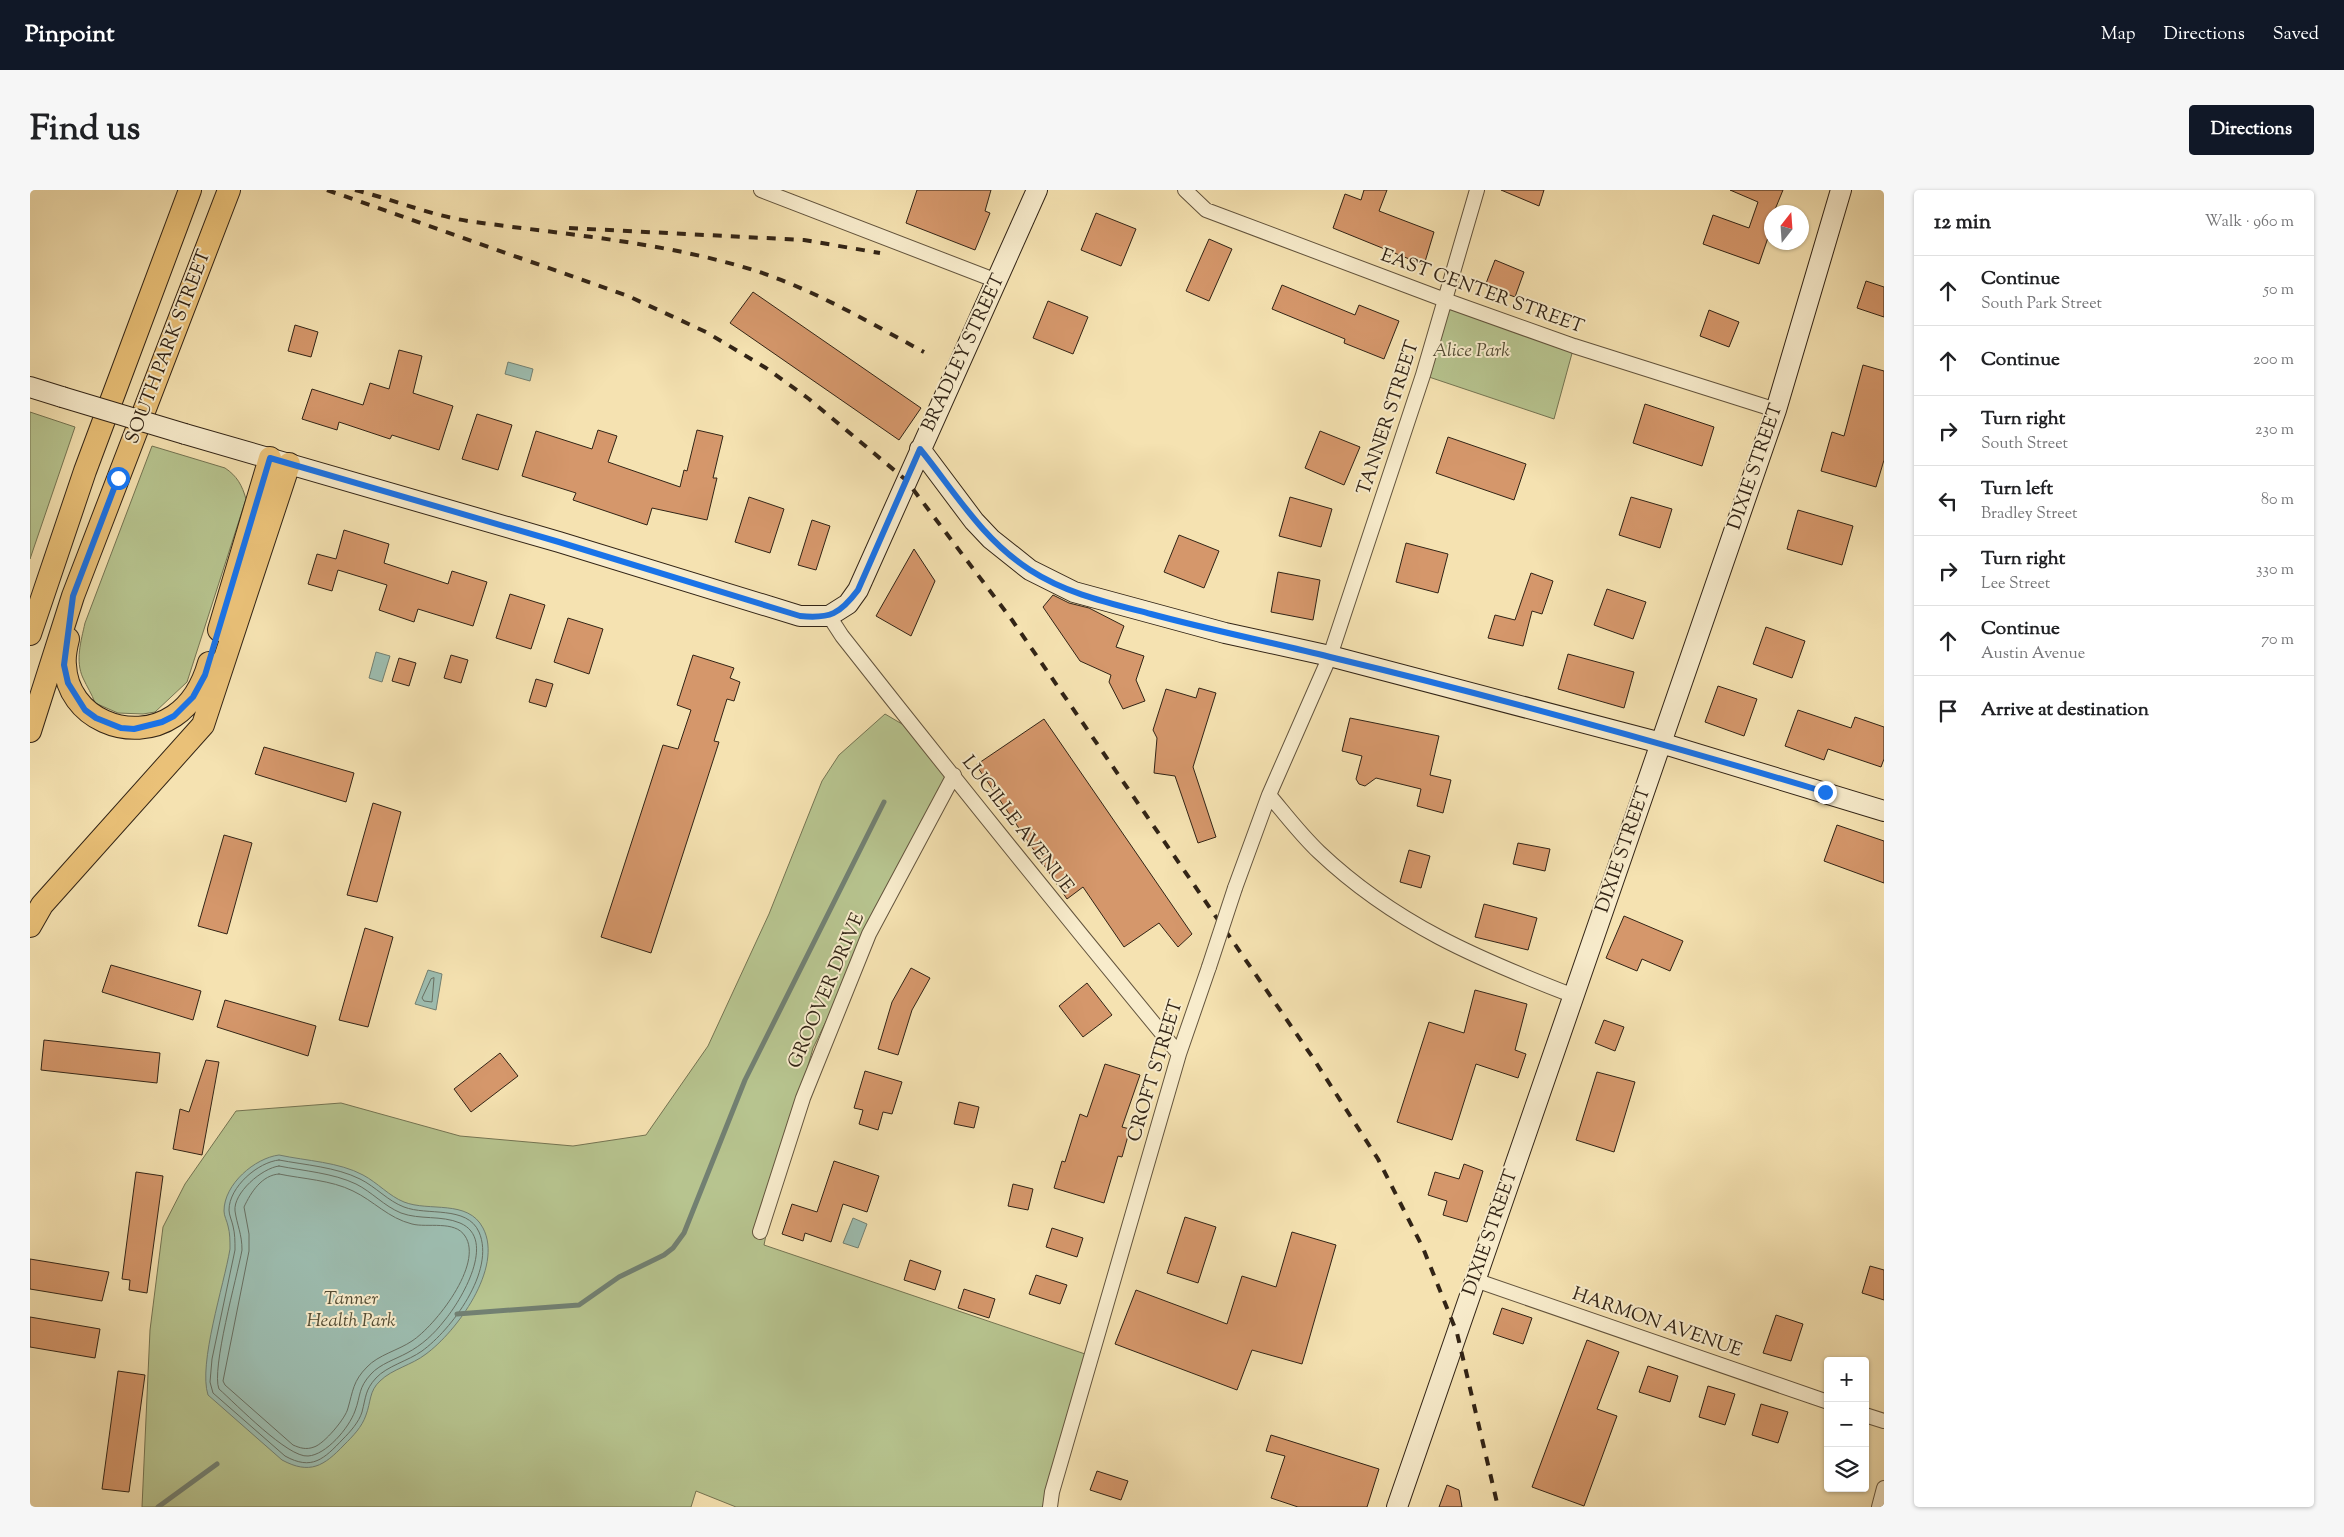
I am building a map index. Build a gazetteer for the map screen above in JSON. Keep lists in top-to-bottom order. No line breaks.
{"streets":{"main road":["SOUTH PARK STREET"],"street":["EAST CENTER STREET","BRADLEY STREET","TANNER STREET","DIXIE STREET","LUCILLE AVENUE","GROOVER DRIVE","CROFT STREET","HARMON AVENUE"]},"crossings":[["EAST CENTER STREET","TANNER STREET"],["EAST CENTER STREET","DIXIE STREET"],["BRADLEY STREET","LUCILLE AVENUE"],["TANNER STREET","CROFT STREET"],["DIXIE STREET","HARMON AVENUE"],["LUCILLE AVENUE","GROOVER DRIVE"],["LUCILLE AVENUE","CROFT STREET"]],"parks":["Alice Park","Tanner Health Park"],"north":"top","page":{"header":"Pinpoint","nav":["Map","Directions","Saved"],"title":"Find us","buttons":"Directions","heading":["12 min","Walk · 960 m"],"list":[["Continue","South Park Street","50 m"],["Continue","200 m"],["Turn right","South Street","230 m"],["Turn left","Bradley Street","80 m"],["Turn right","Lee Street","330 m"],["Continue","Austin Avenue","70 m"],"Arrive at destination"],"map_buttons":["+","−"]}}
